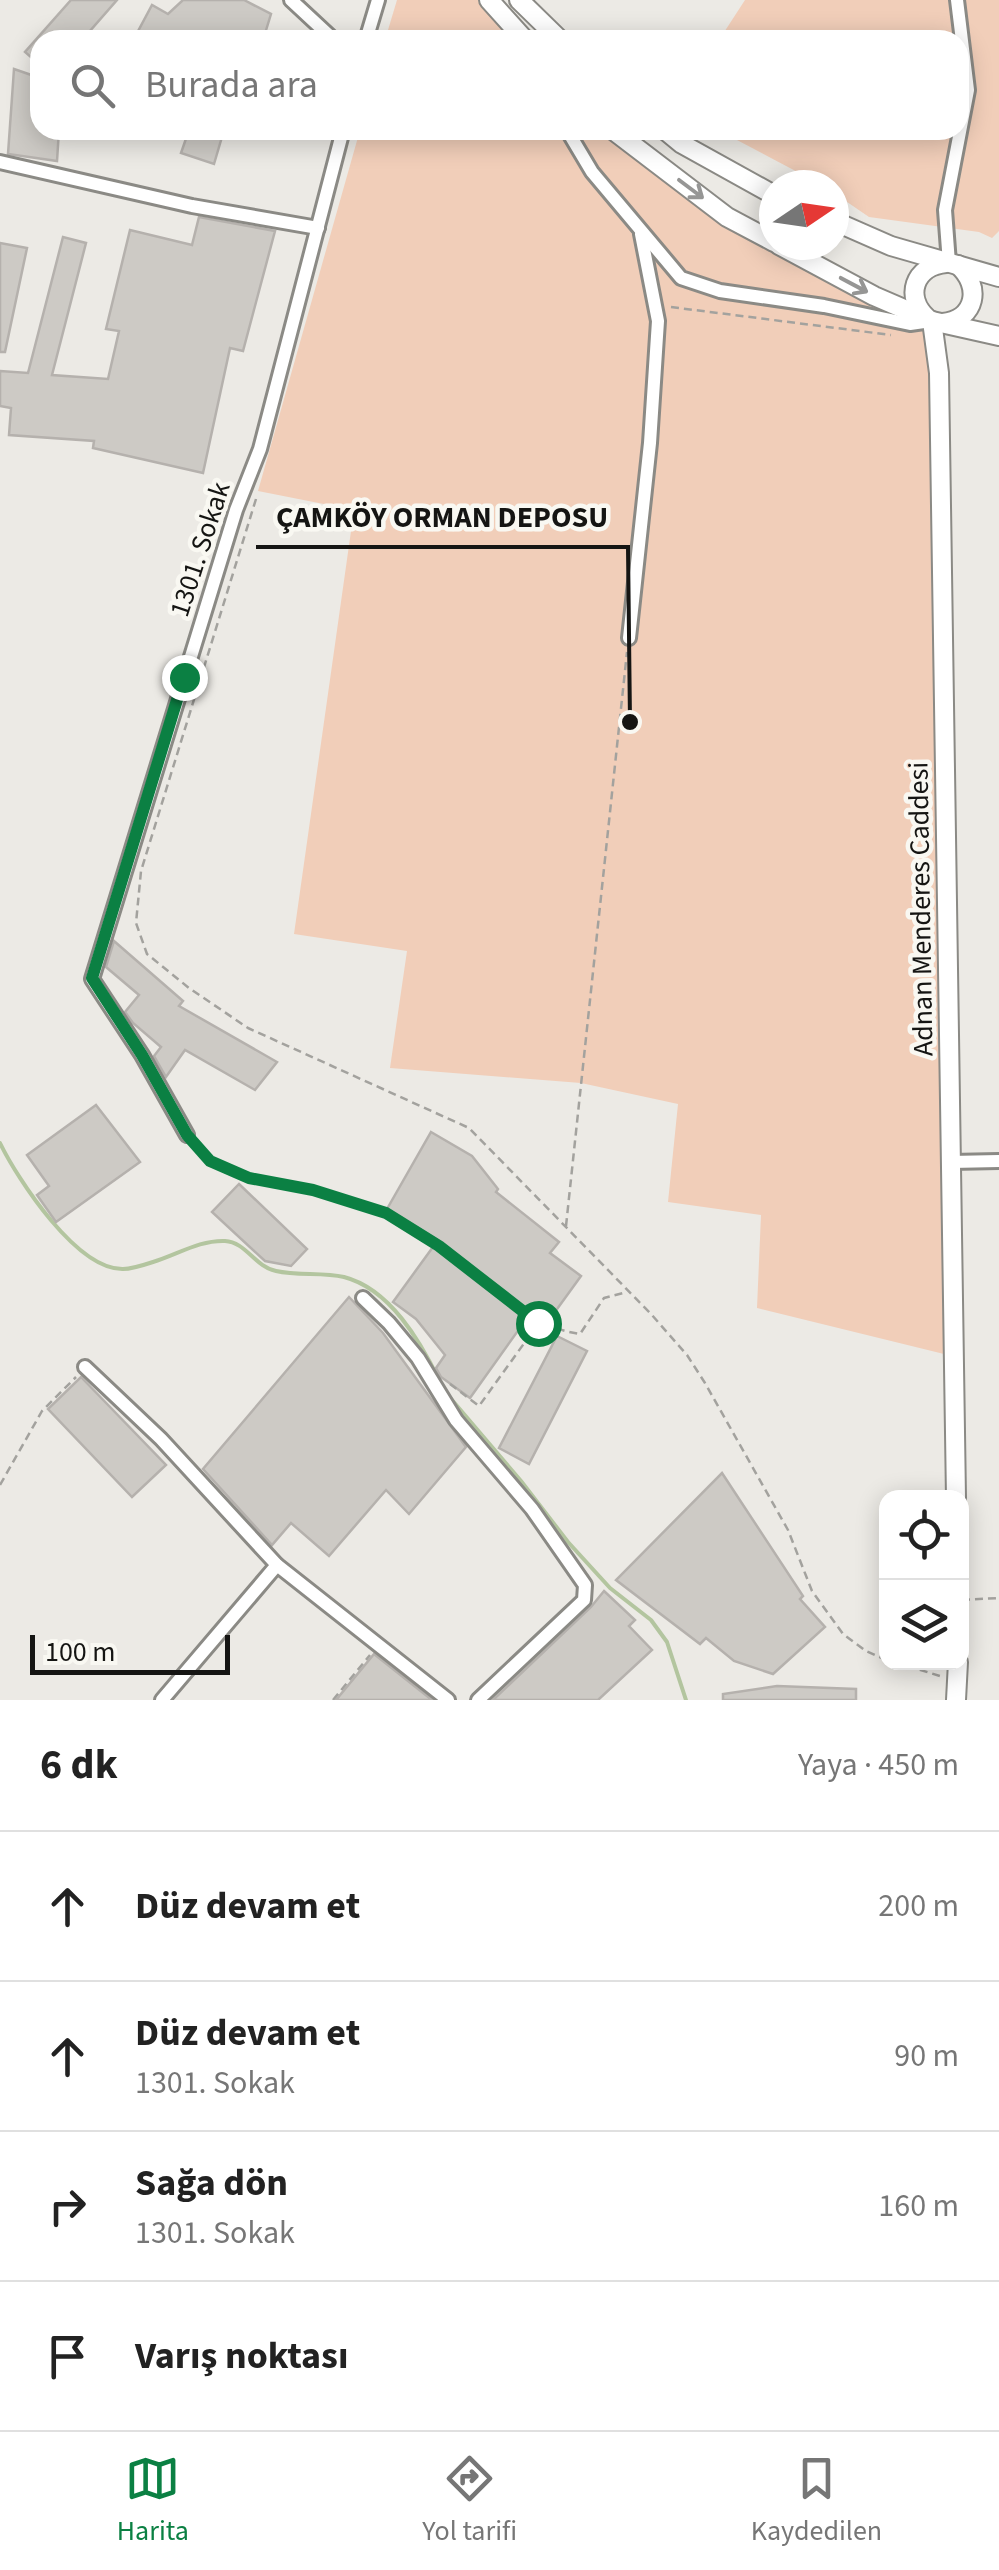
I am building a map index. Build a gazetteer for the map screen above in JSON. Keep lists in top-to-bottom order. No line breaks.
{"streets":{"street":["1301. Sokak","Adnan Menderes Caddesi"]},"places":["ÇAMKÖY ORMAN DEPOSU"],"scale_bar":"100 m","north":"right","page":{"search":"Burada ara","scale":"100 m","heading":["6 dk","Yaya · 450 m"],"list":[["Düz devam et","200 m"],["Düz devam et","1301. Sokak","90 m"],["Sağa dön","1301. Sokak","160 m"],"Varış noktası"],"nav":["Harita","Yol tarifi","Kaydedilen"]}}
